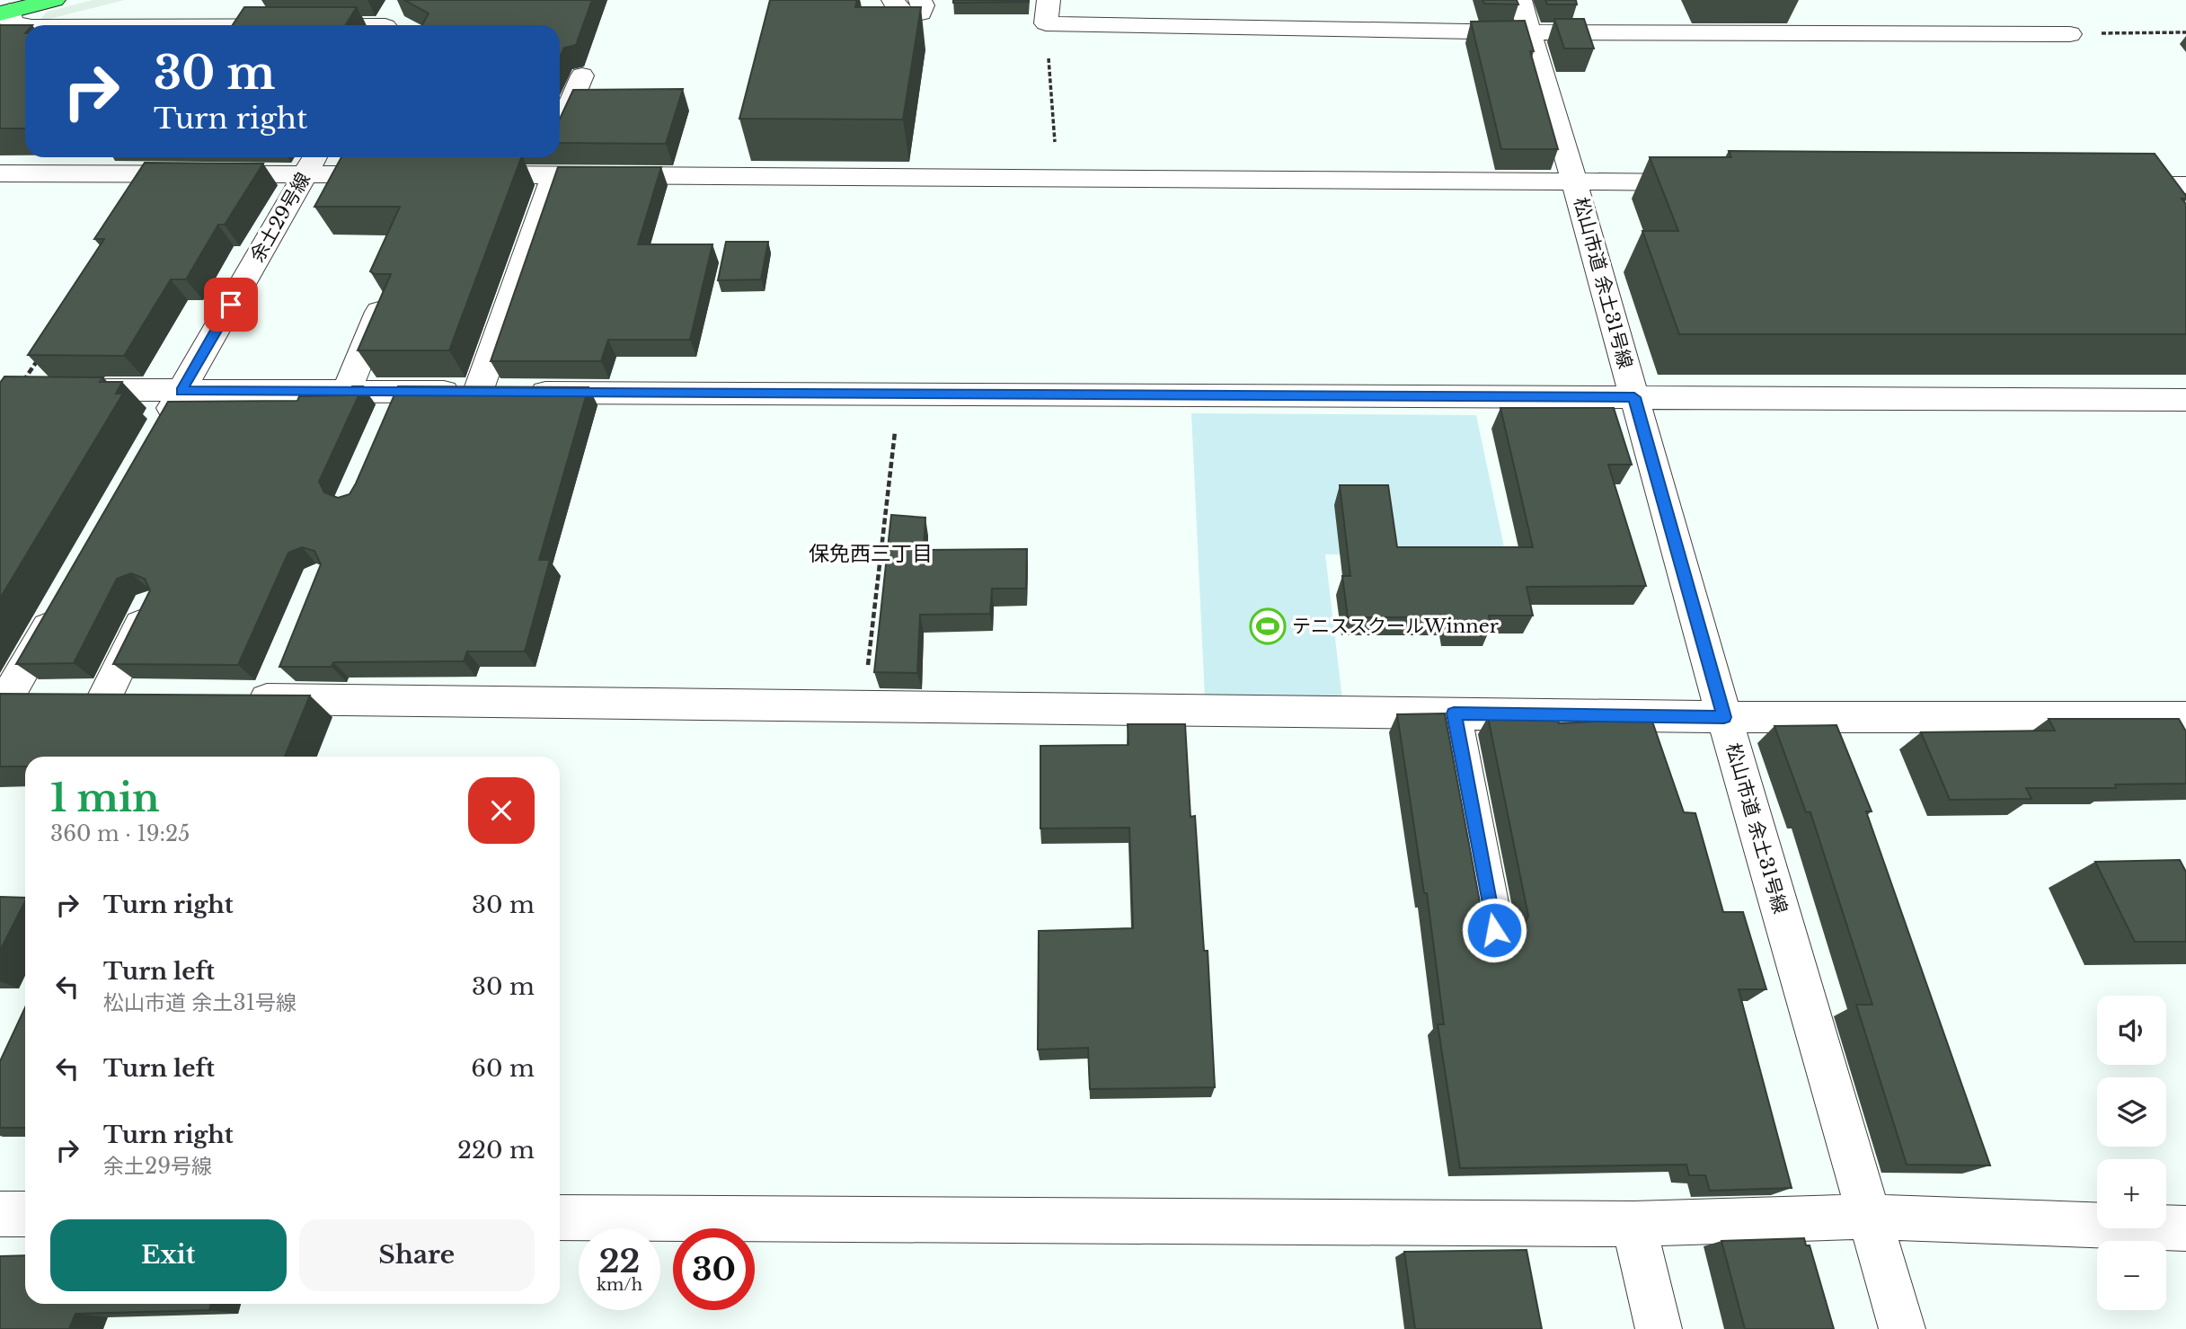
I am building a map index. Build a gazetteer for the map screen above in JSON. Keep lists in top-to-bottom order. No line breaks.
{"streets":{"street":["余土29号線","松山市道 余土31号線"]},"districts":["保免西三丁目"],"places":{"sports":["テニススクールWinner"]},"page":{"turn":["30 m","Turn right"],"heading":["1 min","360 m · 19:25"],"list":[{"name":"Turn right","value":"30 m"},{"name":"Turn left","note":"松山市道 余土31号線","value":"30 m"},{"name":"Turn left","value":"60 m"},{"name":"Turn right","note":"余土29号線","value":"220 m"}],"map_buttons":["+","−"],"buttons":["Exit","Share"],"speed":"22 km/h","limit":"30"}}
